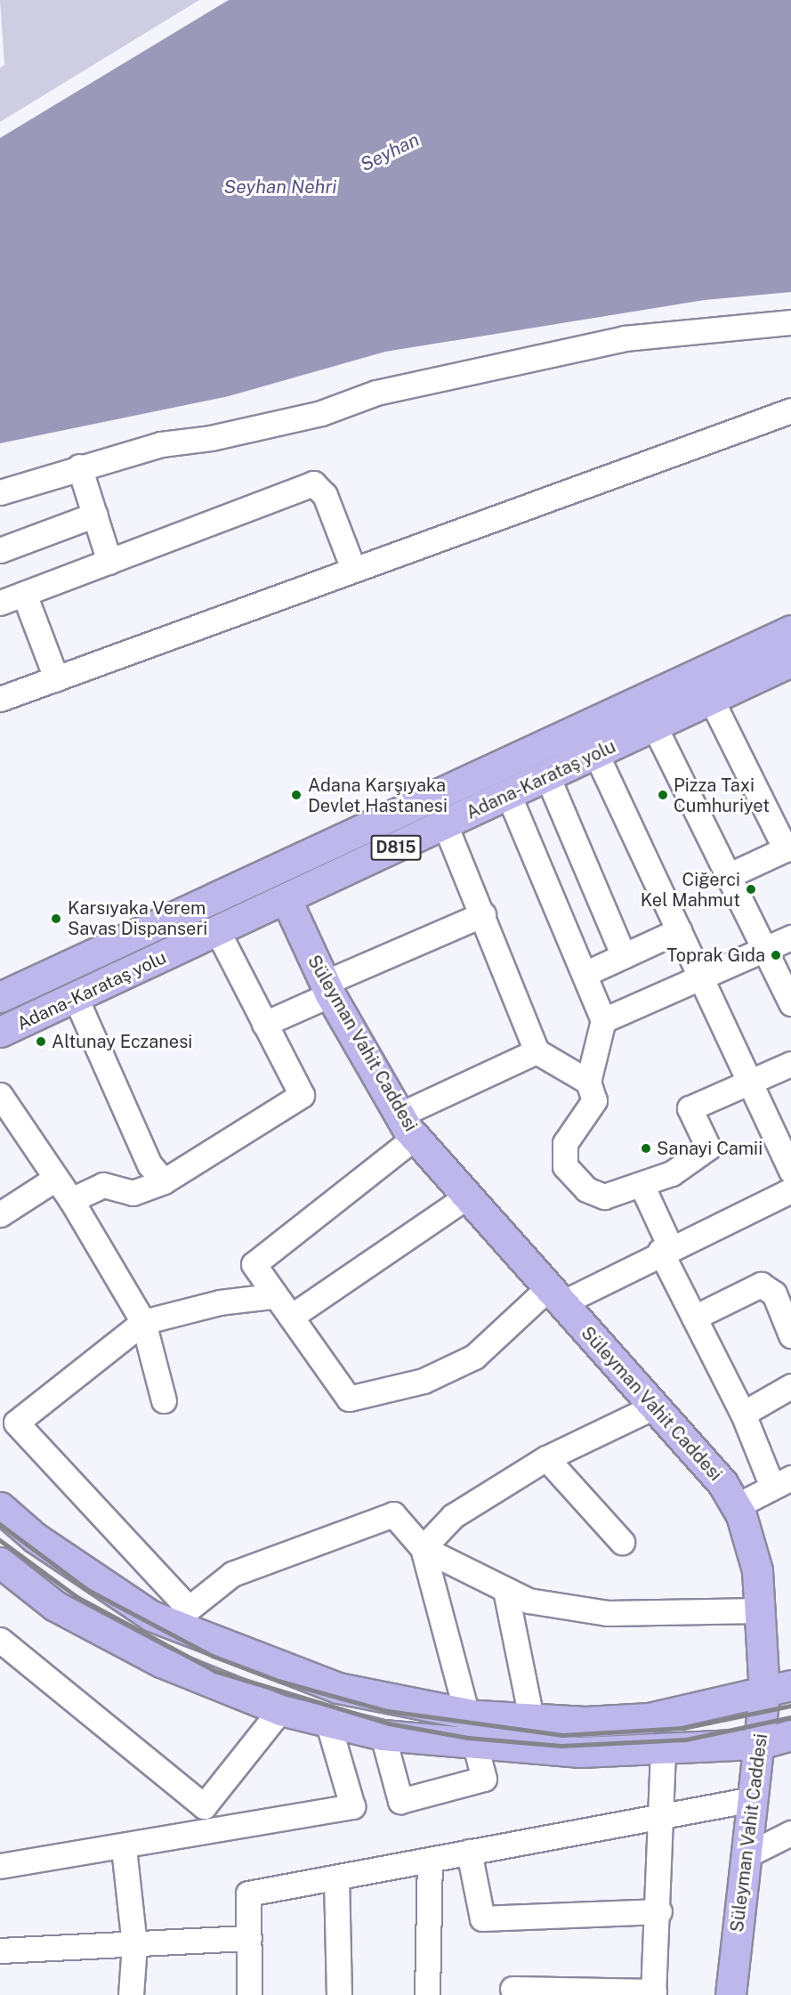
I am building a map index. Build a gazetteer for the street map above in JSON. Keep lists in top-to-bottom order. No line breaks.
{"streets":{"main road":["Adana-Karataş yolu","D815","Süleyman Vahit Caddesi"]},"crossings":[["Adana-Karataş yolu","Süleyman Vahit Caddesi"]],"water":["Seyhan","Seyhan Nehri"],"places":["Adana Karşıyaka Devlet Hastanesi","Pizza Taxi Cumhuriyet","Ciğerci Kel Mahmut","Karsıyaka Verem Savas Dispanseri","Toprak Gıda","Altunay Eczanesi","Sanayi Camii"]}
